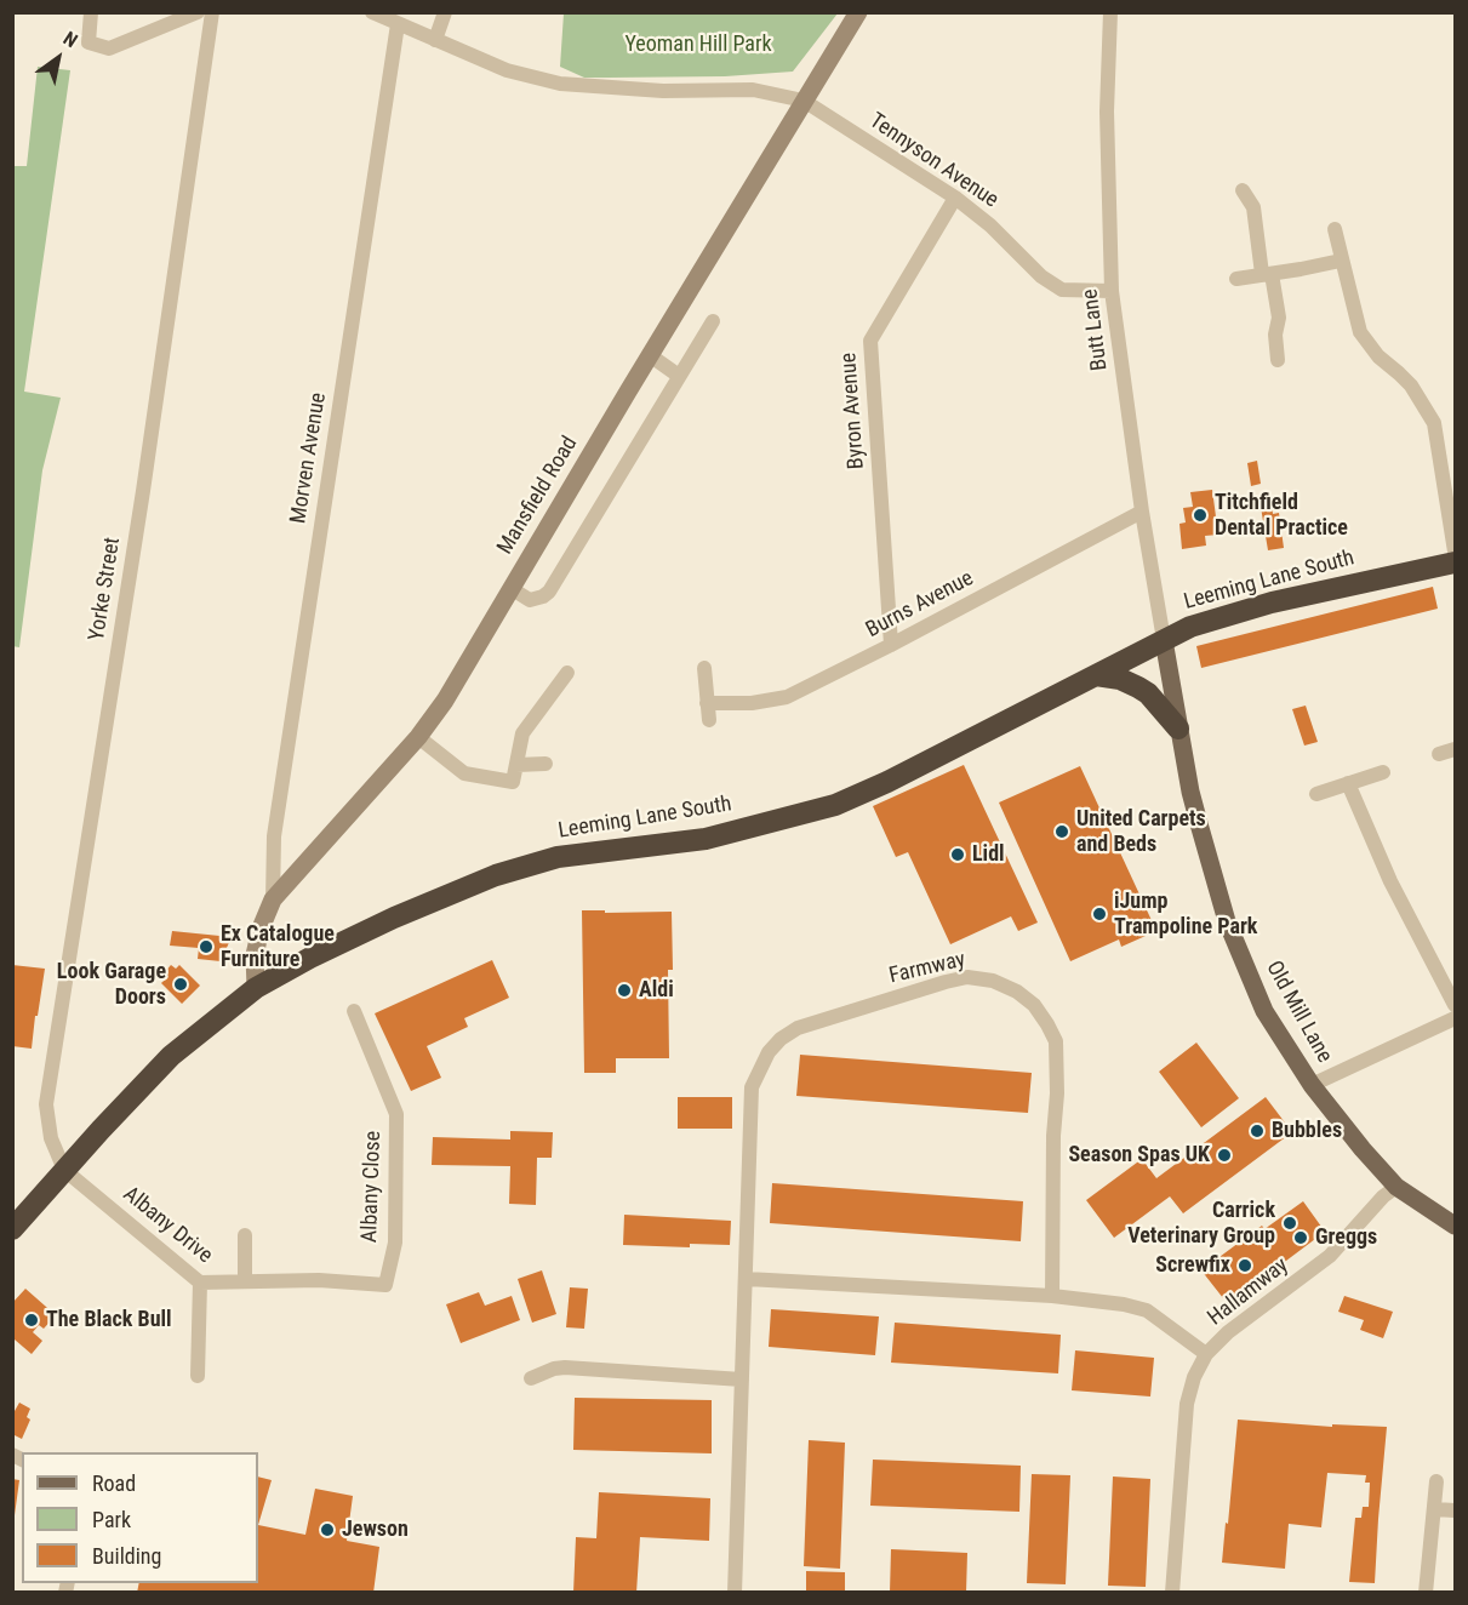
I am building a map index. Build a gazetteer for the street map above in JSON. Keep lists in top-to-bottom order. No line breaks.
{"streets":{"highway":["Leeming Lane South"],"main road":["Mansfield Road","Old Mill Lane"],"street":["Tennyson Avenue","Butt Lane","Byron Avenue","Morven Avenue","Yorke Street","Burns Avenue","Farmway","Albany Close","Albany Drive","Hallamway"]},"crossings":[["Tennyson Avenue","Butt Lane"],["Tennyson Avenue","Byron Avenue"],["Tennyson Avenue","Mansfield Road"],["Butt Lane","Leeming Lane South"],["Butt Lane","Burns Avenue"],["Butt Lane","Old Mill Lane"],["Byron Avenue","Burns Avenue"],["Morven Avenue","Mansfield Road"],["Mansfield Road","Leeming Lane South"],["Leeming Lane South","Yorke Street"],["Leeming Lane South","Old Mill Lane"],["Leeming Lane South","Albany Drive"],["Yorke Street","Albany Drive"],["Old Mill Lane","Hallamway"],["Albany Close","Albany Drive"]],"parks":["Yeoman Hill Park"],"places":["Titchfield Dental Practice","United Carpets and Beds","Lidl","iJump Trampoline Park","Ex Catalogue Furniture","Look Garage Doors","Aldi","Bubbles","Season Spas UK","Carrick Veterinary Group","Greggs","Screwfix","The Black Bull","Jewson"],"legend":["Road","Park","Building"],"north":"top right"}
